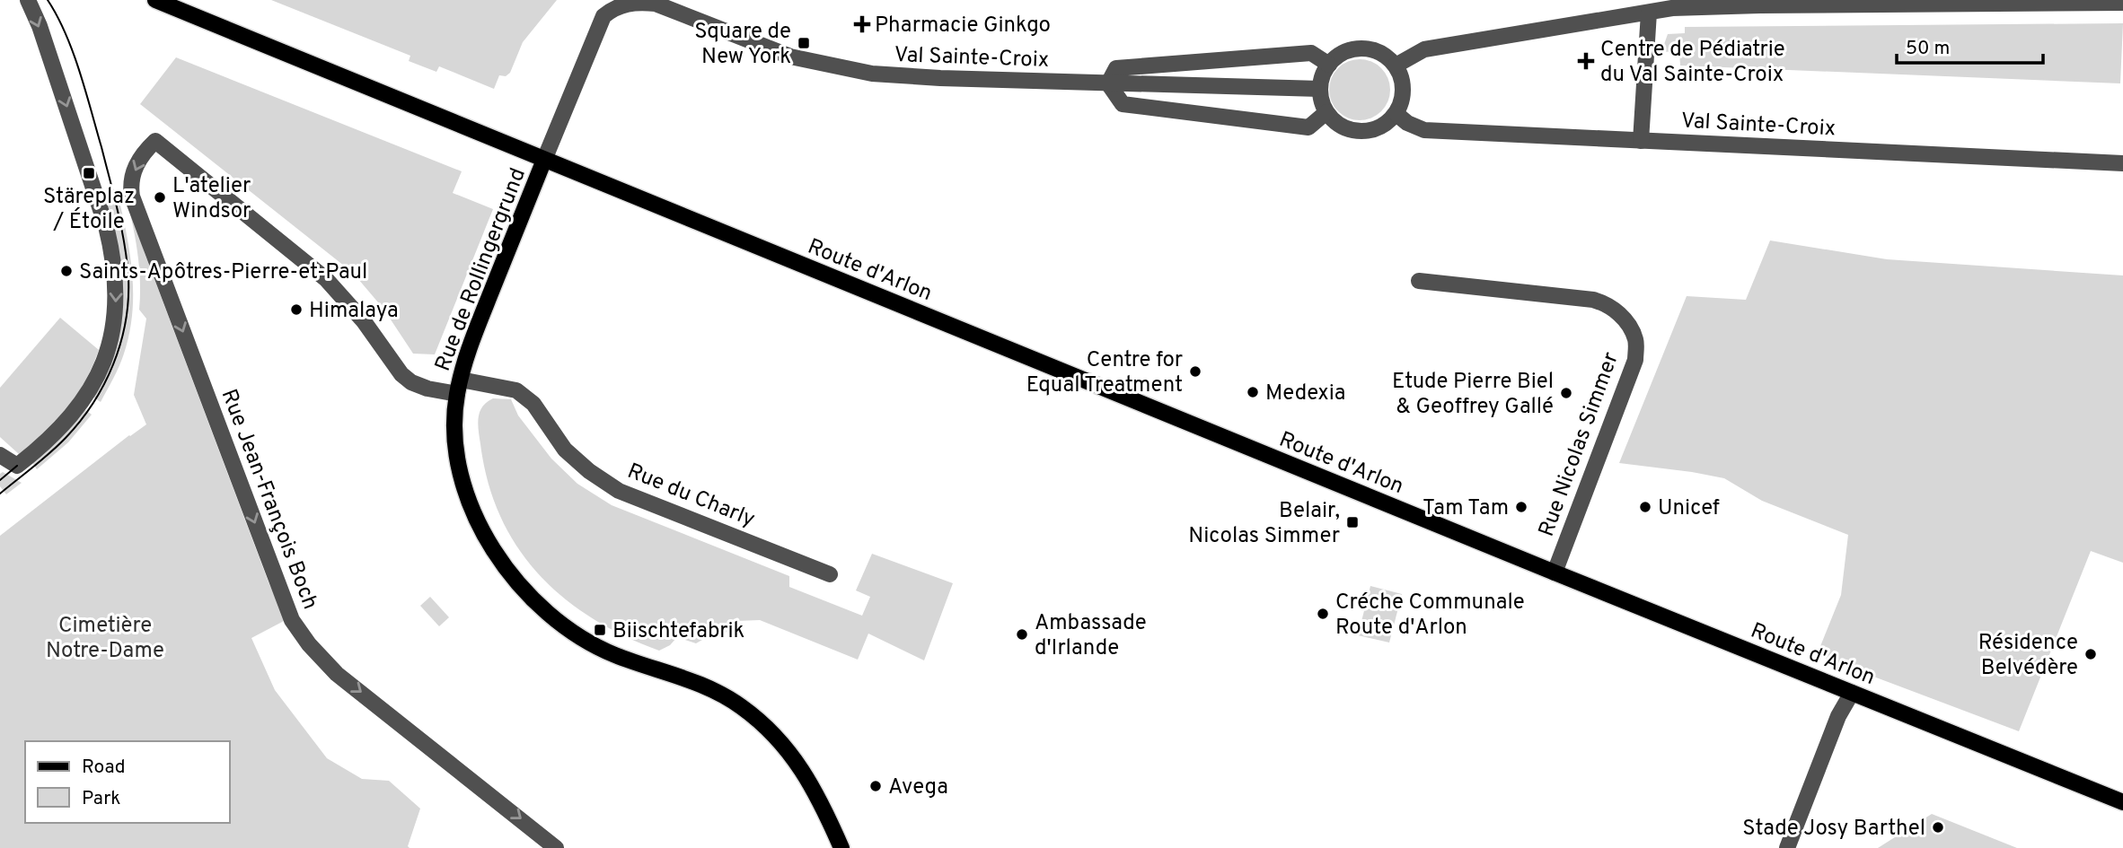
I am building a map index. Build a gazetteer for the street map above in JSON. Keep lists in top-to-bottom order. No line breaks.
{"streets":{"main road":["Rue de Rollingergrund","Route d'Arlon"],"street":["Val Sainte-Croix","Rue Nicolas Simmer","Rue du Charly","Rue Jean-François Boch"]},"crossings":[["Val Sainte-Croix","Rue de Rollingergrund"],["Val Sainte-Croix","Route d'Arlon"],["Rue de Rollingergrund","Route d'Arlon"],["Rue de Rollingergrund","Rue du Charly"],["Rue de Rollingergrund","Rue Jean-François Boch"],["Route d'Arlon","Rue Nicolas Simmer"]],"one_way":["Rue Jean-François Boch"],"parks":["Cimetière Notre-Dame"],"places":{"health":["Pharmacie Ginkgo","Centre de Pédiatrie du Val Sainte-Croix"],"transit":["Square de New York","Stäreplaz / Étoile","Belair, Nicolas Simmer","Biischtefabrik"],"other":["L'atelier Windsor","Saints-Apôtres-Pierre-et-Paul","Himalaya","Centre for Equal Treatment","Medexia","Etude Pierre Biel & Geoffrey Gallé","Tam Tam","Unicef","Créche Communale Route d'Arlon","Ambassade d'Irlande","Résidence Belvédère","Avega","Stade Josy Barthel"]},"legend":["Road","Park"],"scale_bar":"50 m"}
